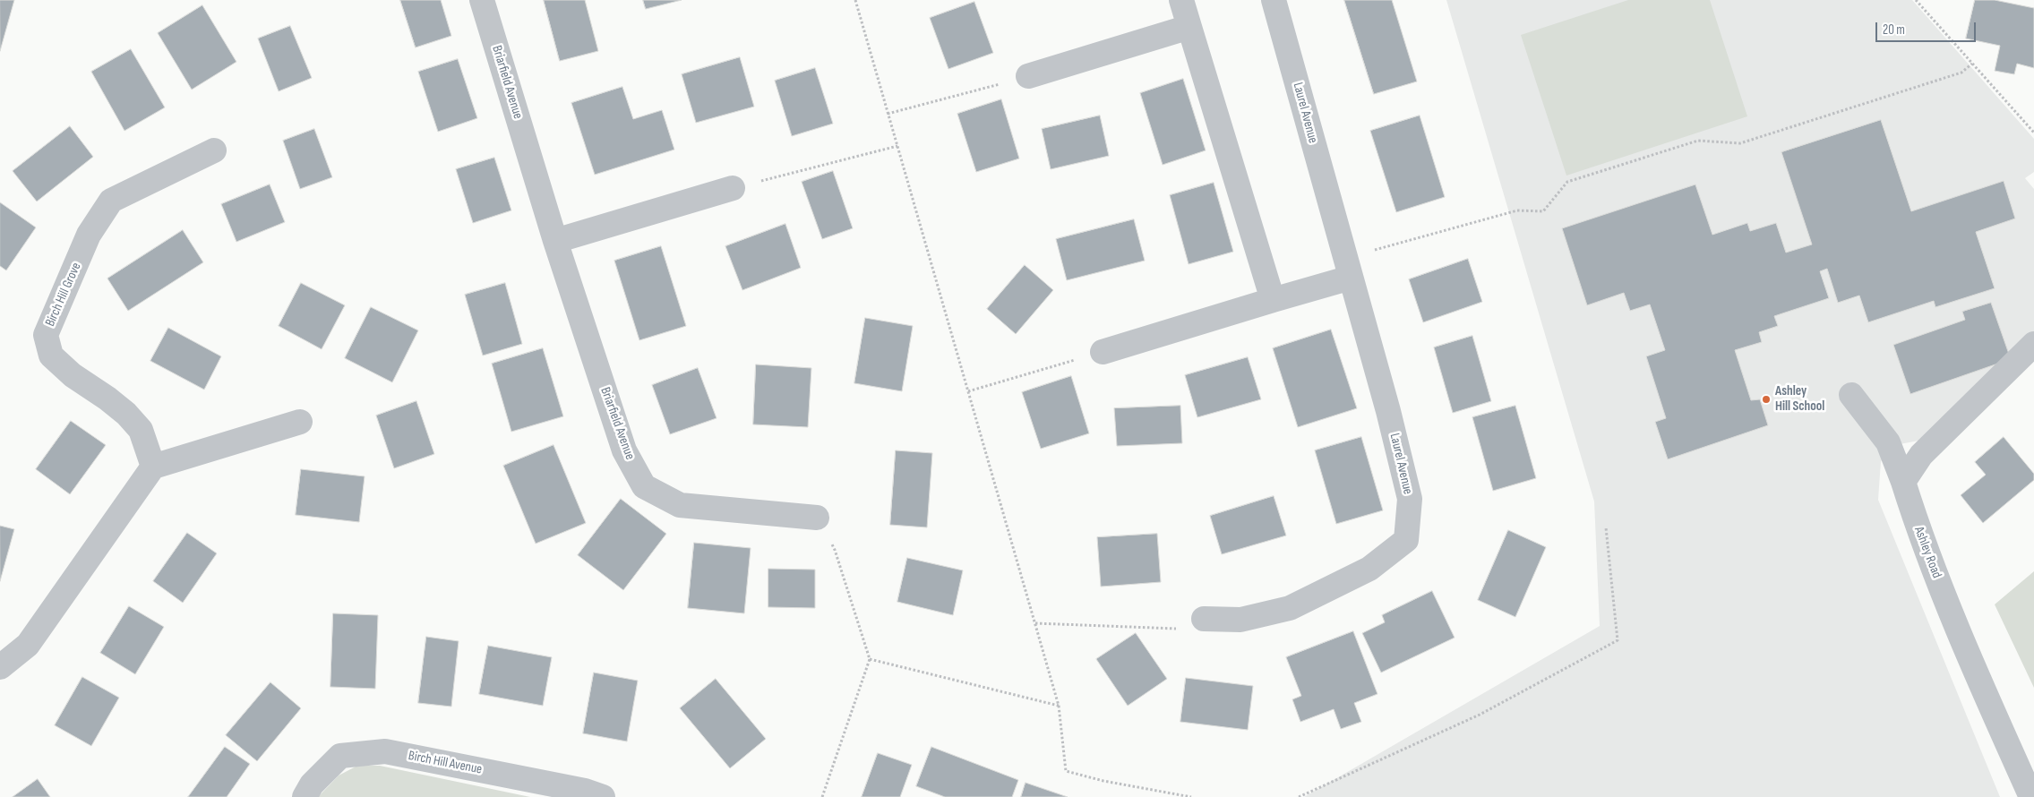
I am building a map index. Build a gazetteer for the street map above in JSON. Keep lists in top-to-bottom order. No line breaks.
{"streets":{"street":["Briarfield Avenue","Laurel Avenue","Birch Hill Grove","Ashley Road","Birch Hill Avenue"]},"places":["Ashley Hill School"],"scale_bar":"20 m"}
